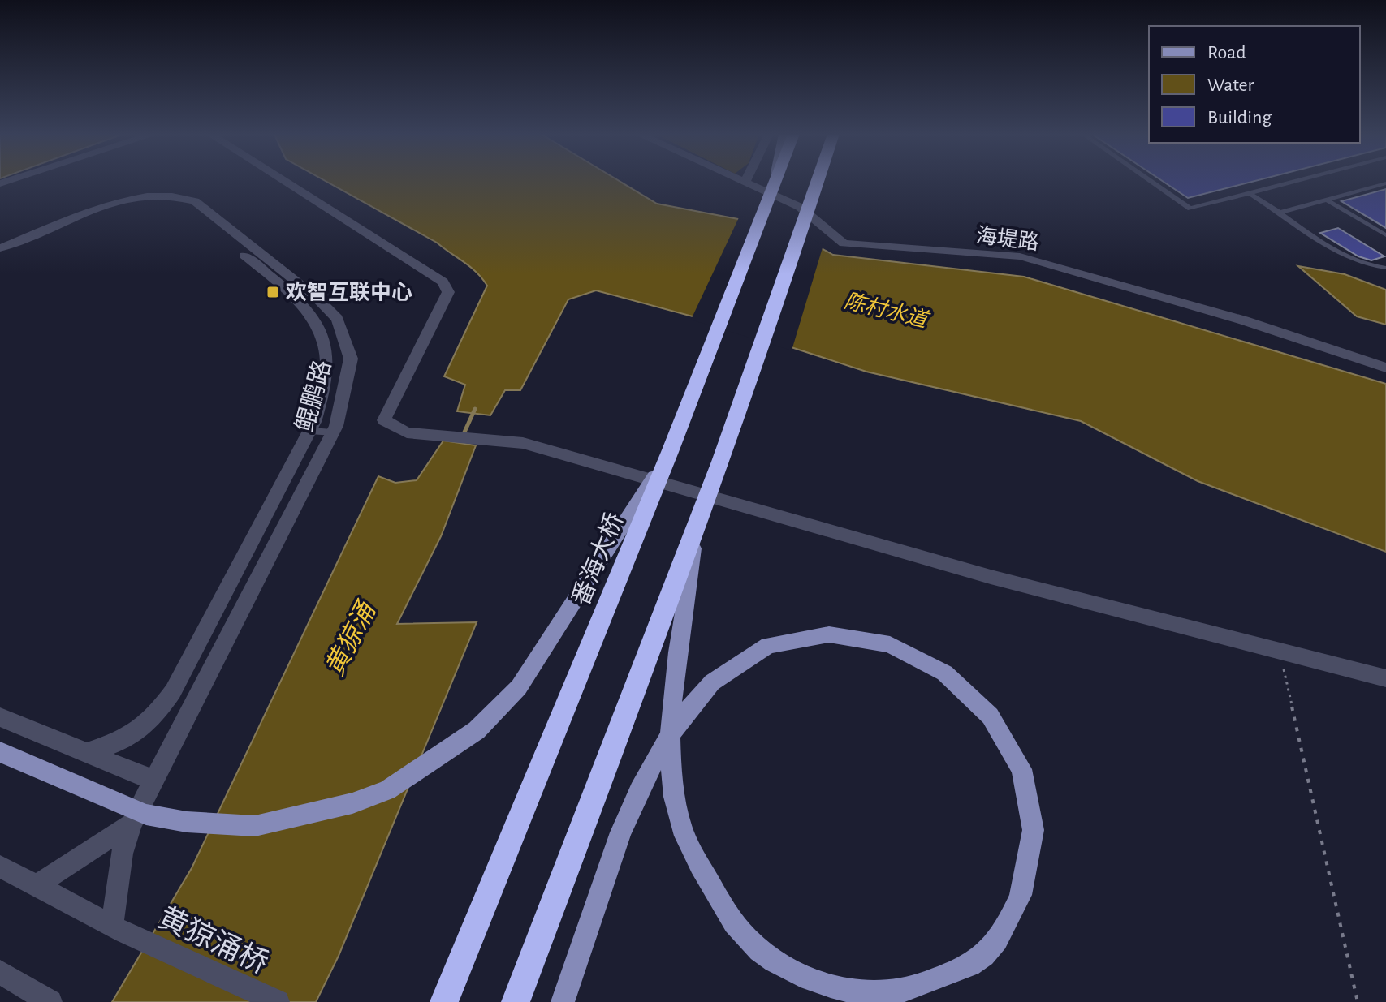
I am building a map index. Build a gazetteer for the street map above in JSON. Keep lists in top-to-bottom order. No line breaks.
{"streets":{"highway":["番海大桥"],"street":["海堤路","鲲鹏路","黄猄涌桥"]},"crossings":[["鲲鹏路","黄猄涌桥"]],"water":["陈村水道","黄猄涌"],"places":{"transit":["欢智互联中心"]},"legend":["Road","Water","Building"]}
